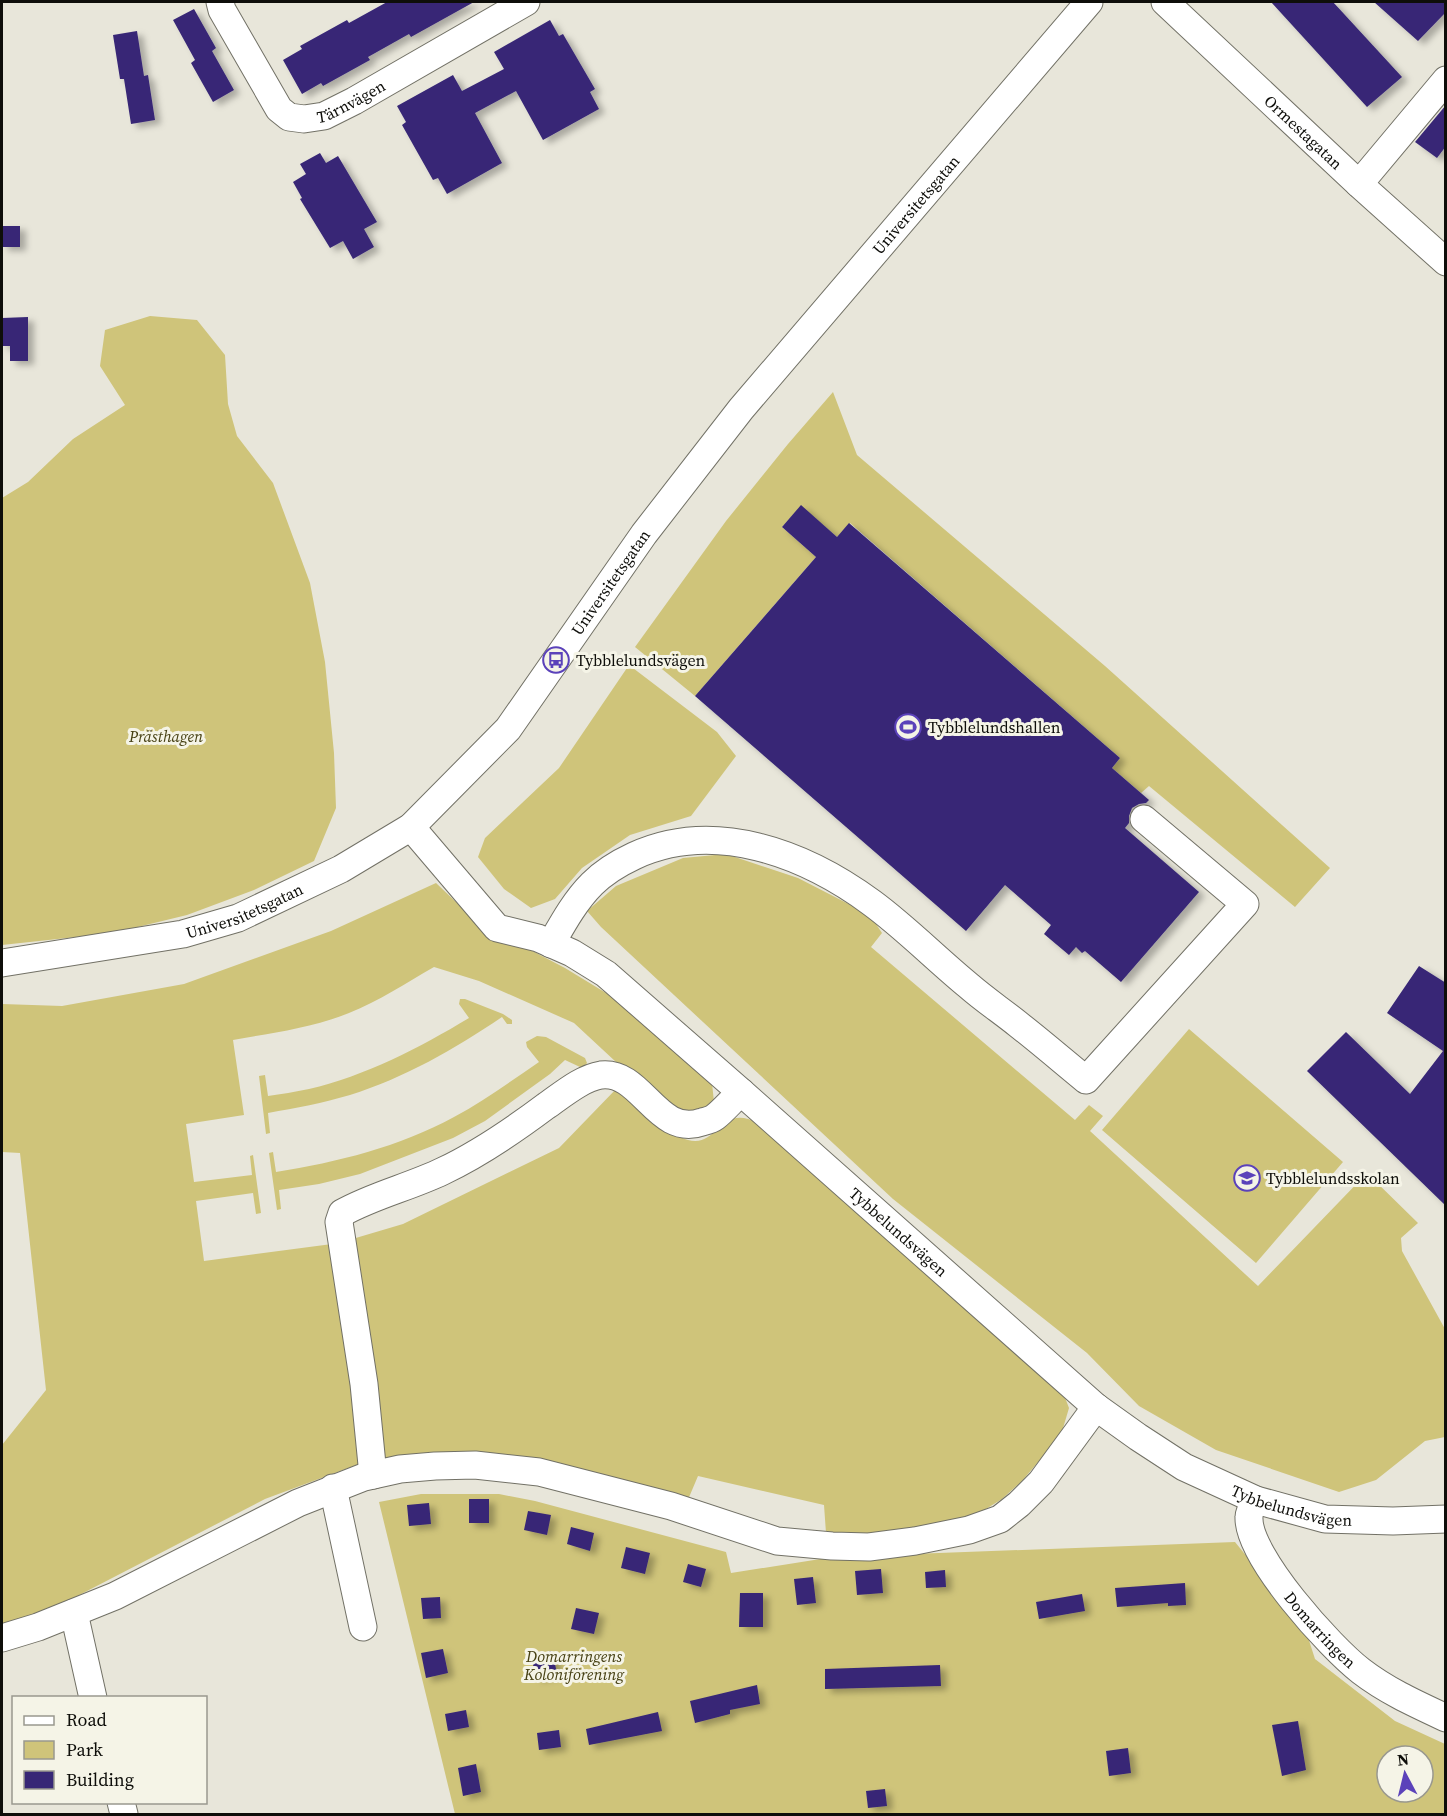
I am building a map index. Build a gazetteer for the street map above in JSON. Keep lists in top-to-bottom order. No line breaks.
{"streets":{"street":["Tärnvägen","Ormestagatan","Universitetsgatan","Tybbelundsvägen","Domarringen"]},"crossings":[["Universitetsgatan","Tybbelundsvägen"],["Tybbelundsvägen","Domarringen"]],"parks":["Prästhagen","Domarringens Koloniförening"],"places":{"bus stop":["Tybblelundsvägen"],"sports":["Tybblelundshallen"],"school or university":["Tybblelundsskolan"]},"legend":["Road","Park","Building"],"north":"top"}
